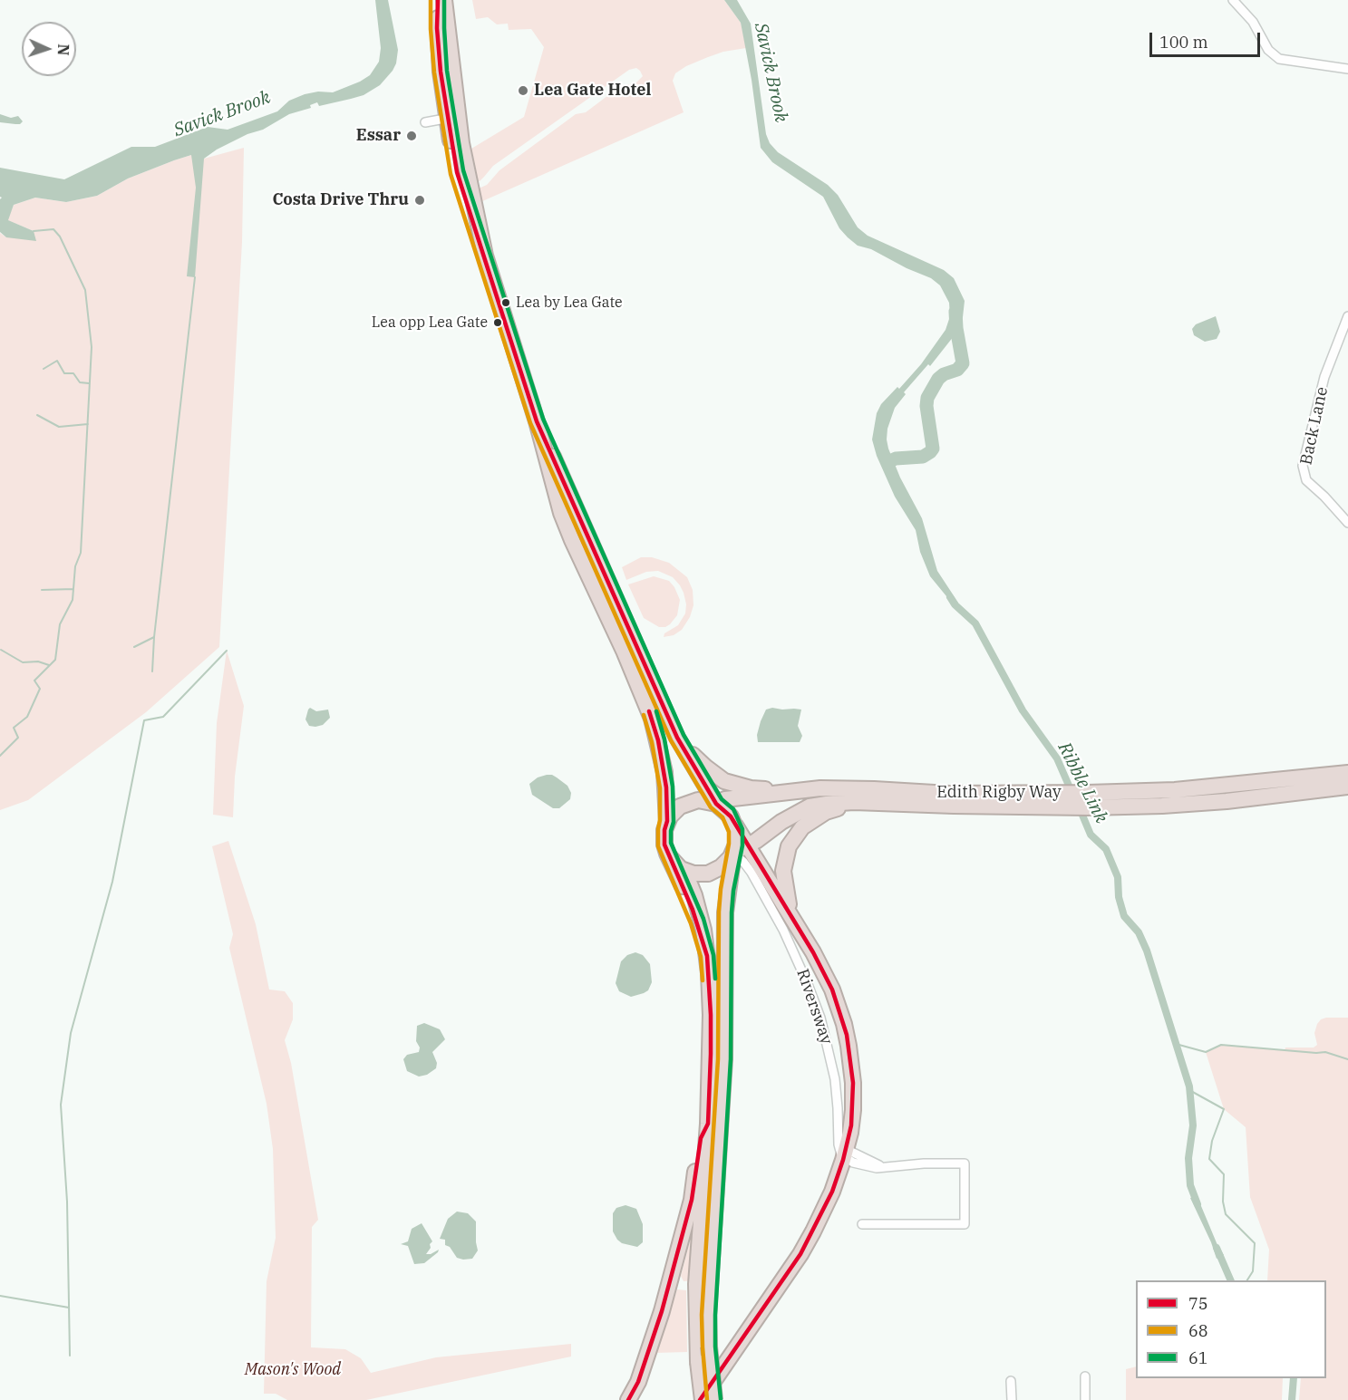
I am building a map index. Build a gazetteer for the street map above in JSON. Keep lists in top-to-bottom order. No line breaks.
{"streets":{"highway":["Edith Rigby Way","Riversway"],"street":["Back Lane"]},"crossings":[["Edith Rigby Way","Riversway"]],"water":["Savick Brook","Ribble Link"],"parks":["Mason's Wood"],"places":["Lea Gate Hotel","Essar","Costa Drive Thru","Lea by Lea Gate","Lea opp Lea Gate"],"lines":["transit line 75","transit line 68","transit line 61"],"legend":["75","68","61"],"scale_bar":"100 m","north":"right"}
